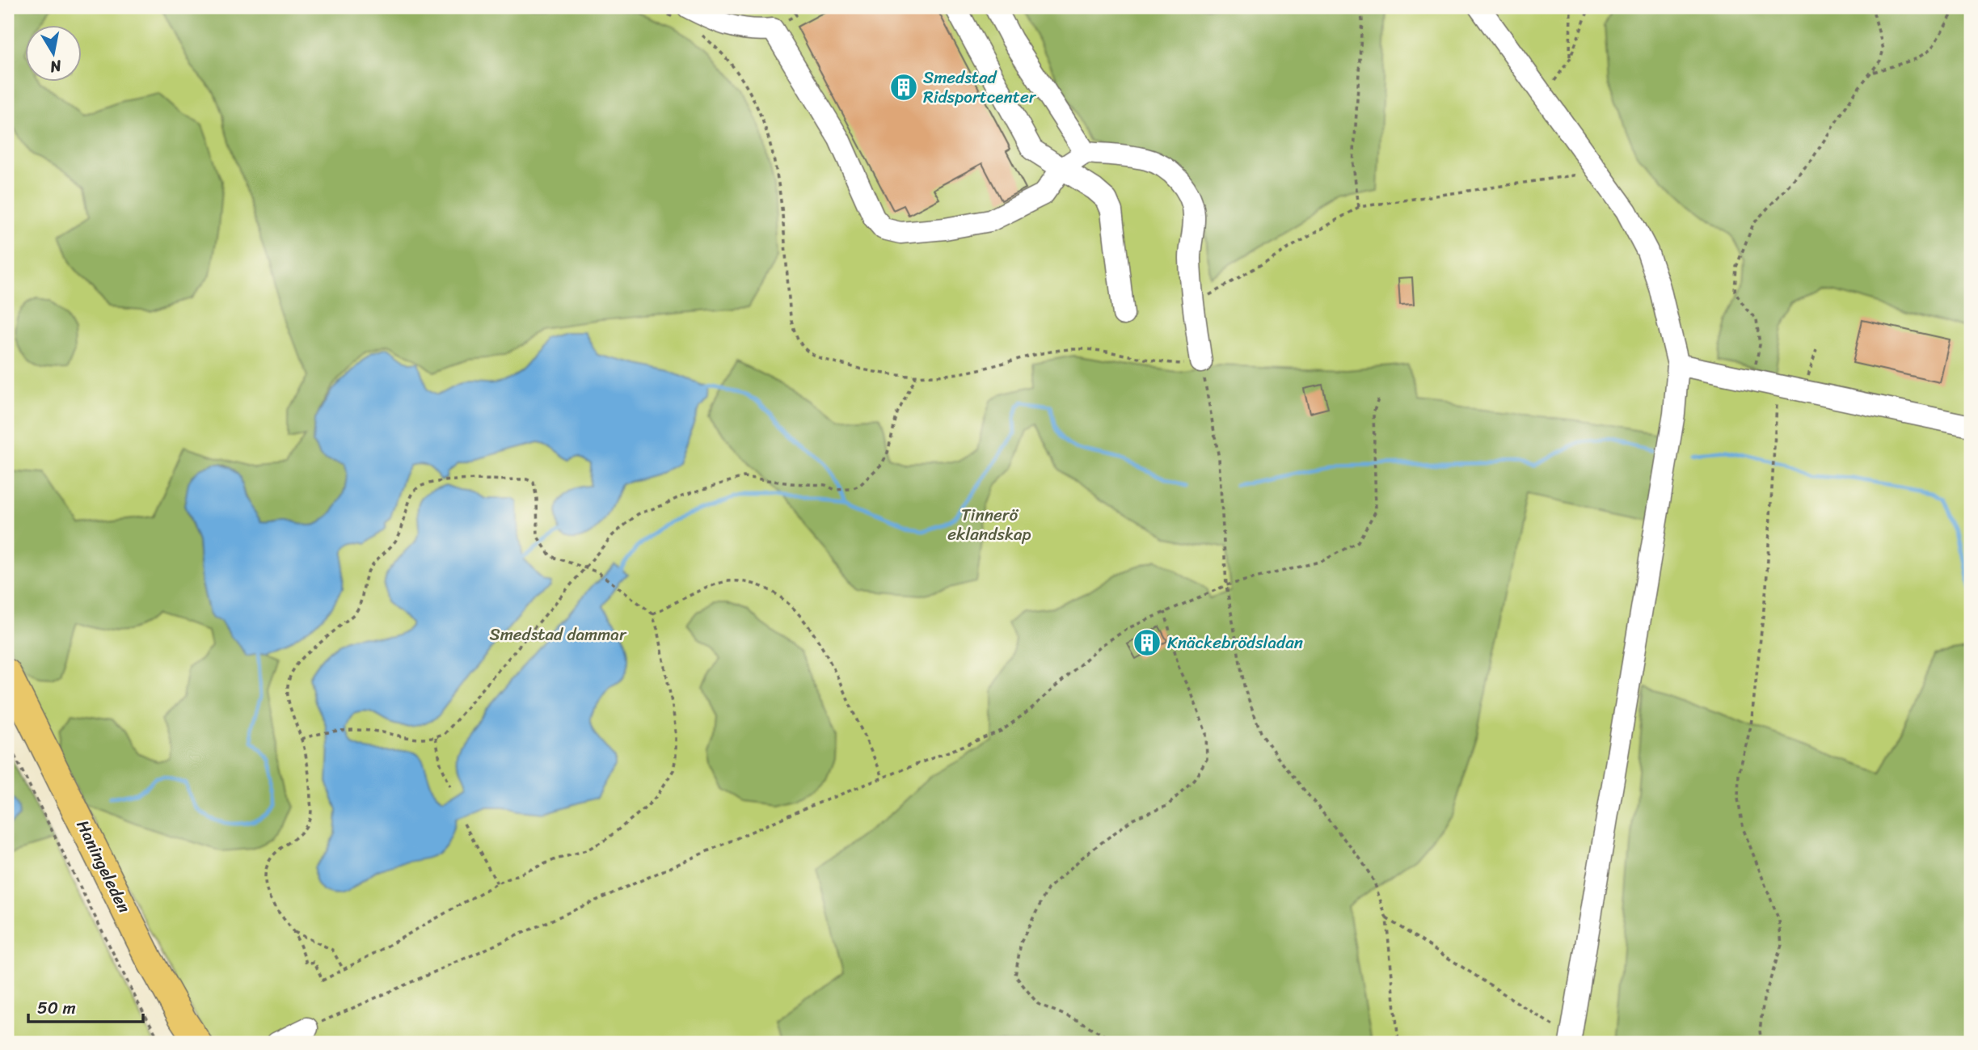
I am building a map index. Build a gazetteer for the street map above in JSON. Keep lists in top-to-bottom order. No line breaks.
{"streets":{"main road":["Haningeleden"]},"parks":["Tinnerö eklandskap","Smedstad dammar"],"places":{"building":["Smedstad Ridsportcenter","Knäckebrödsladan"]},"scale_bar":"50 m","north":"bottom"}
